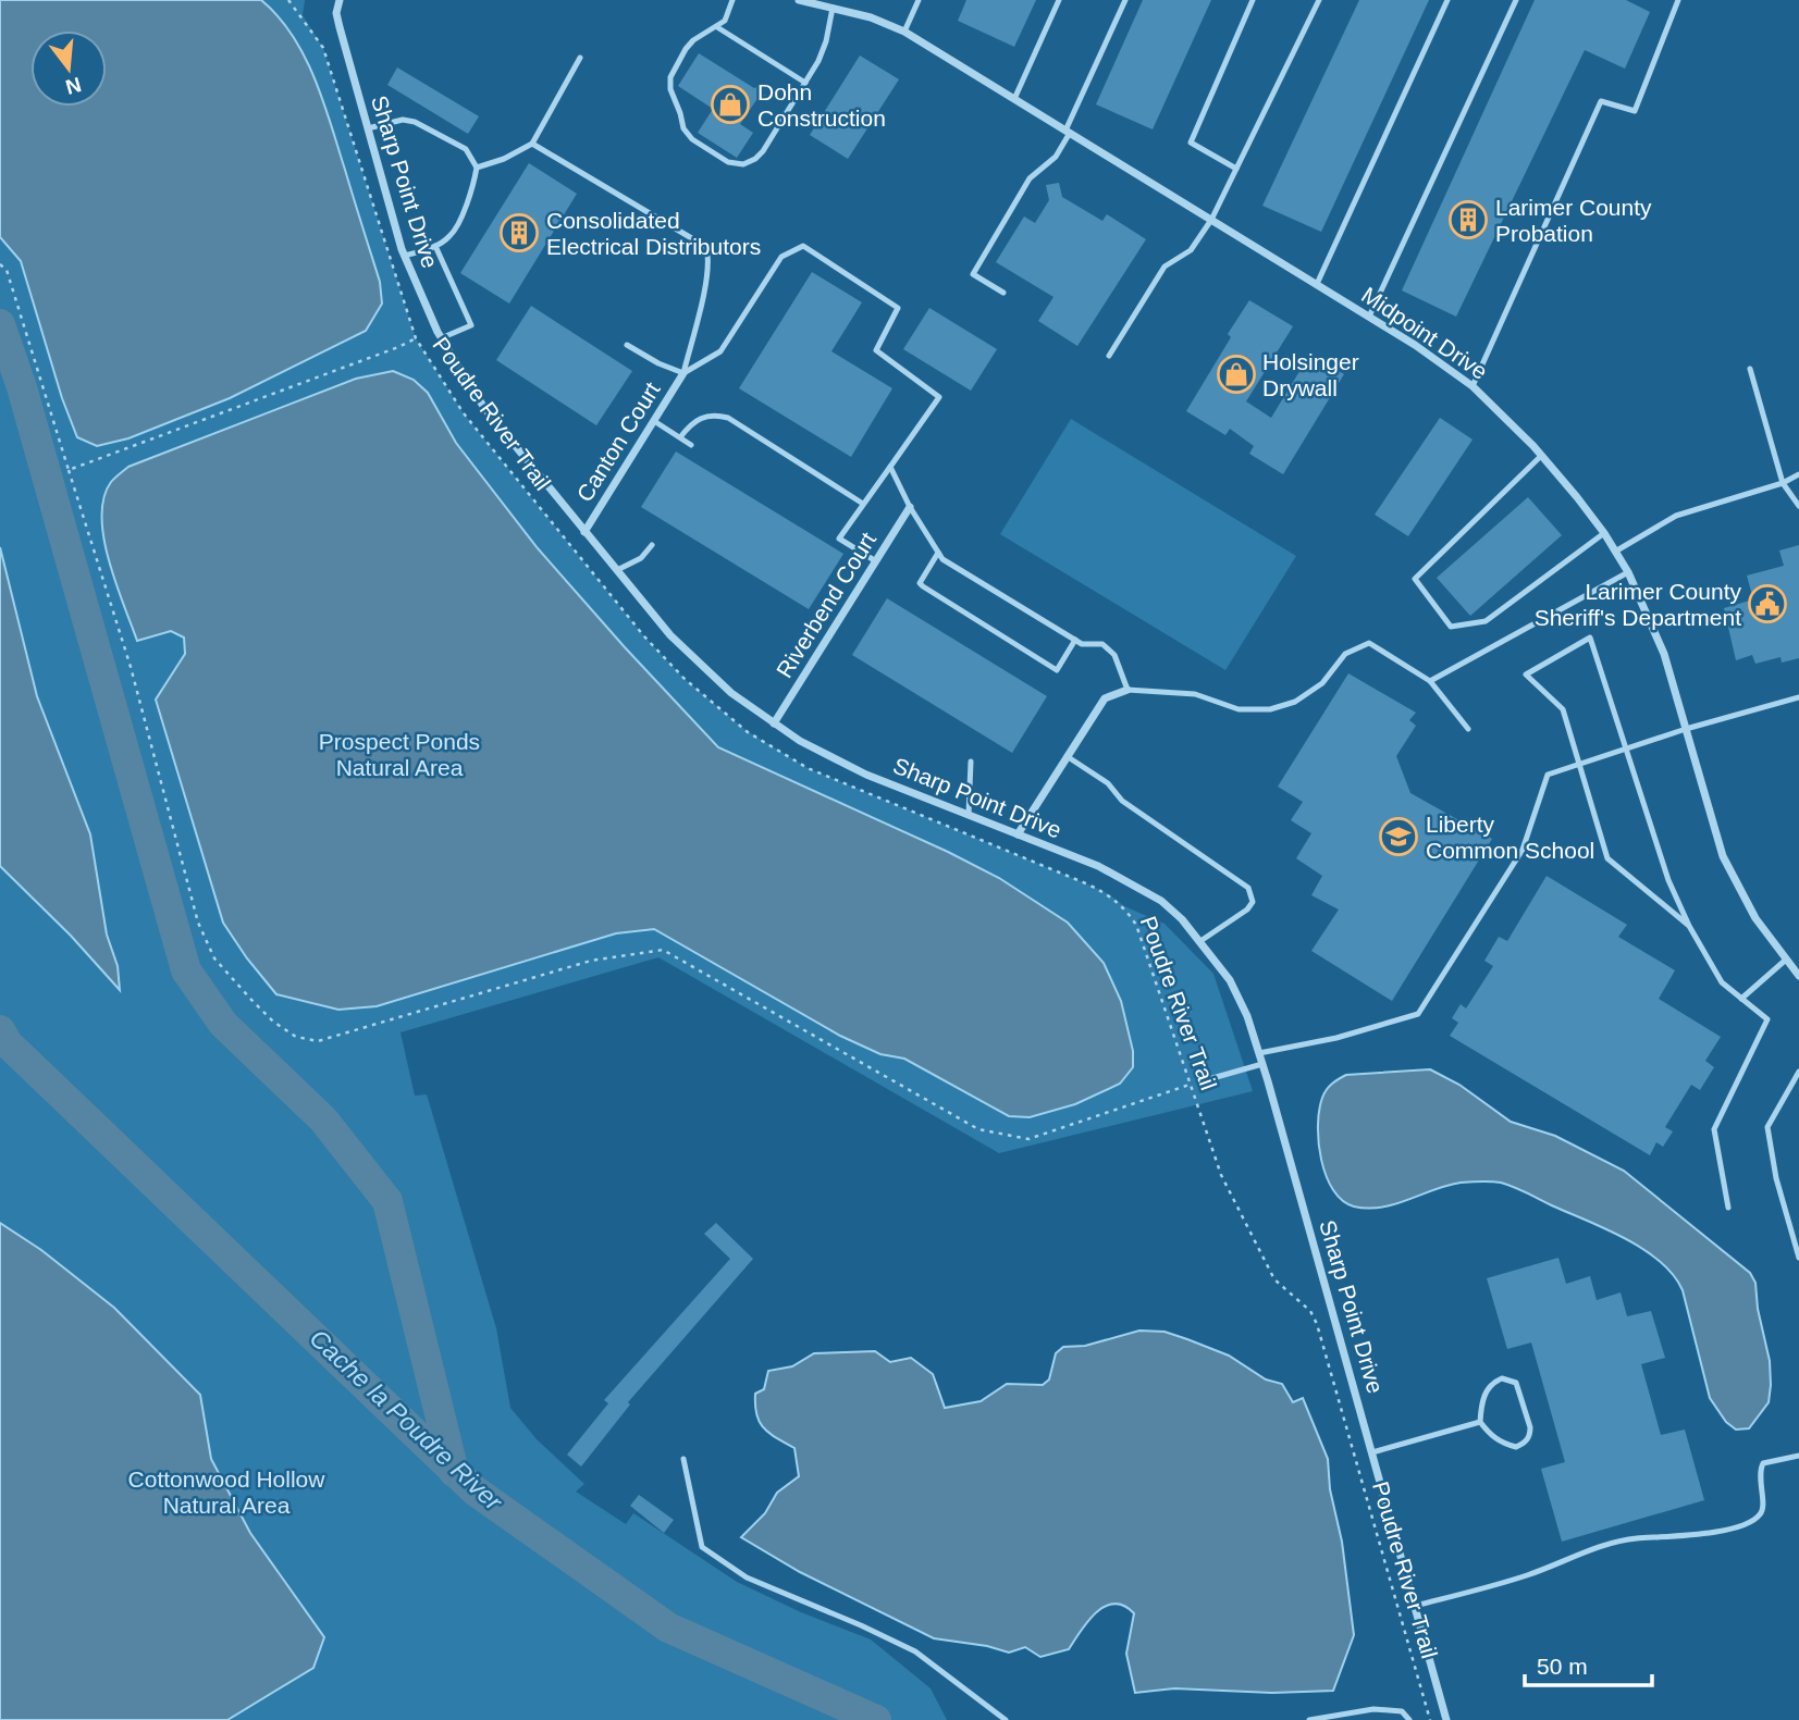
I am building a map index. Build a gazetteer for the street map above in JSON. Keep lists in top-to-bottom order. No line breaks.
{"streets":{"street":["Sharp Point Drive","Midpoint Drive","Canton Court","Riverbend Court"],"path":["Poudre River Trail"]},"crossings":[["Sharp Point Drive","Canton Court"],["Sharp Point Drive","Riverbend Court"]],"water":["Cache la Poudre River"],"parks":["Prospect Ponds Natural Area","Cottonwood Hollow Natural Area"],"places":{"shop":["Dohn Construction","Holsinger Drywall"],"building":["Larimer County Probation","Consolidated Electrical Distributors"],"public building":["Larimer County Sheriff's Department"],"school or university":["Liberty Common School"]},"scale_bar":"50 m","north":"bottom"}
